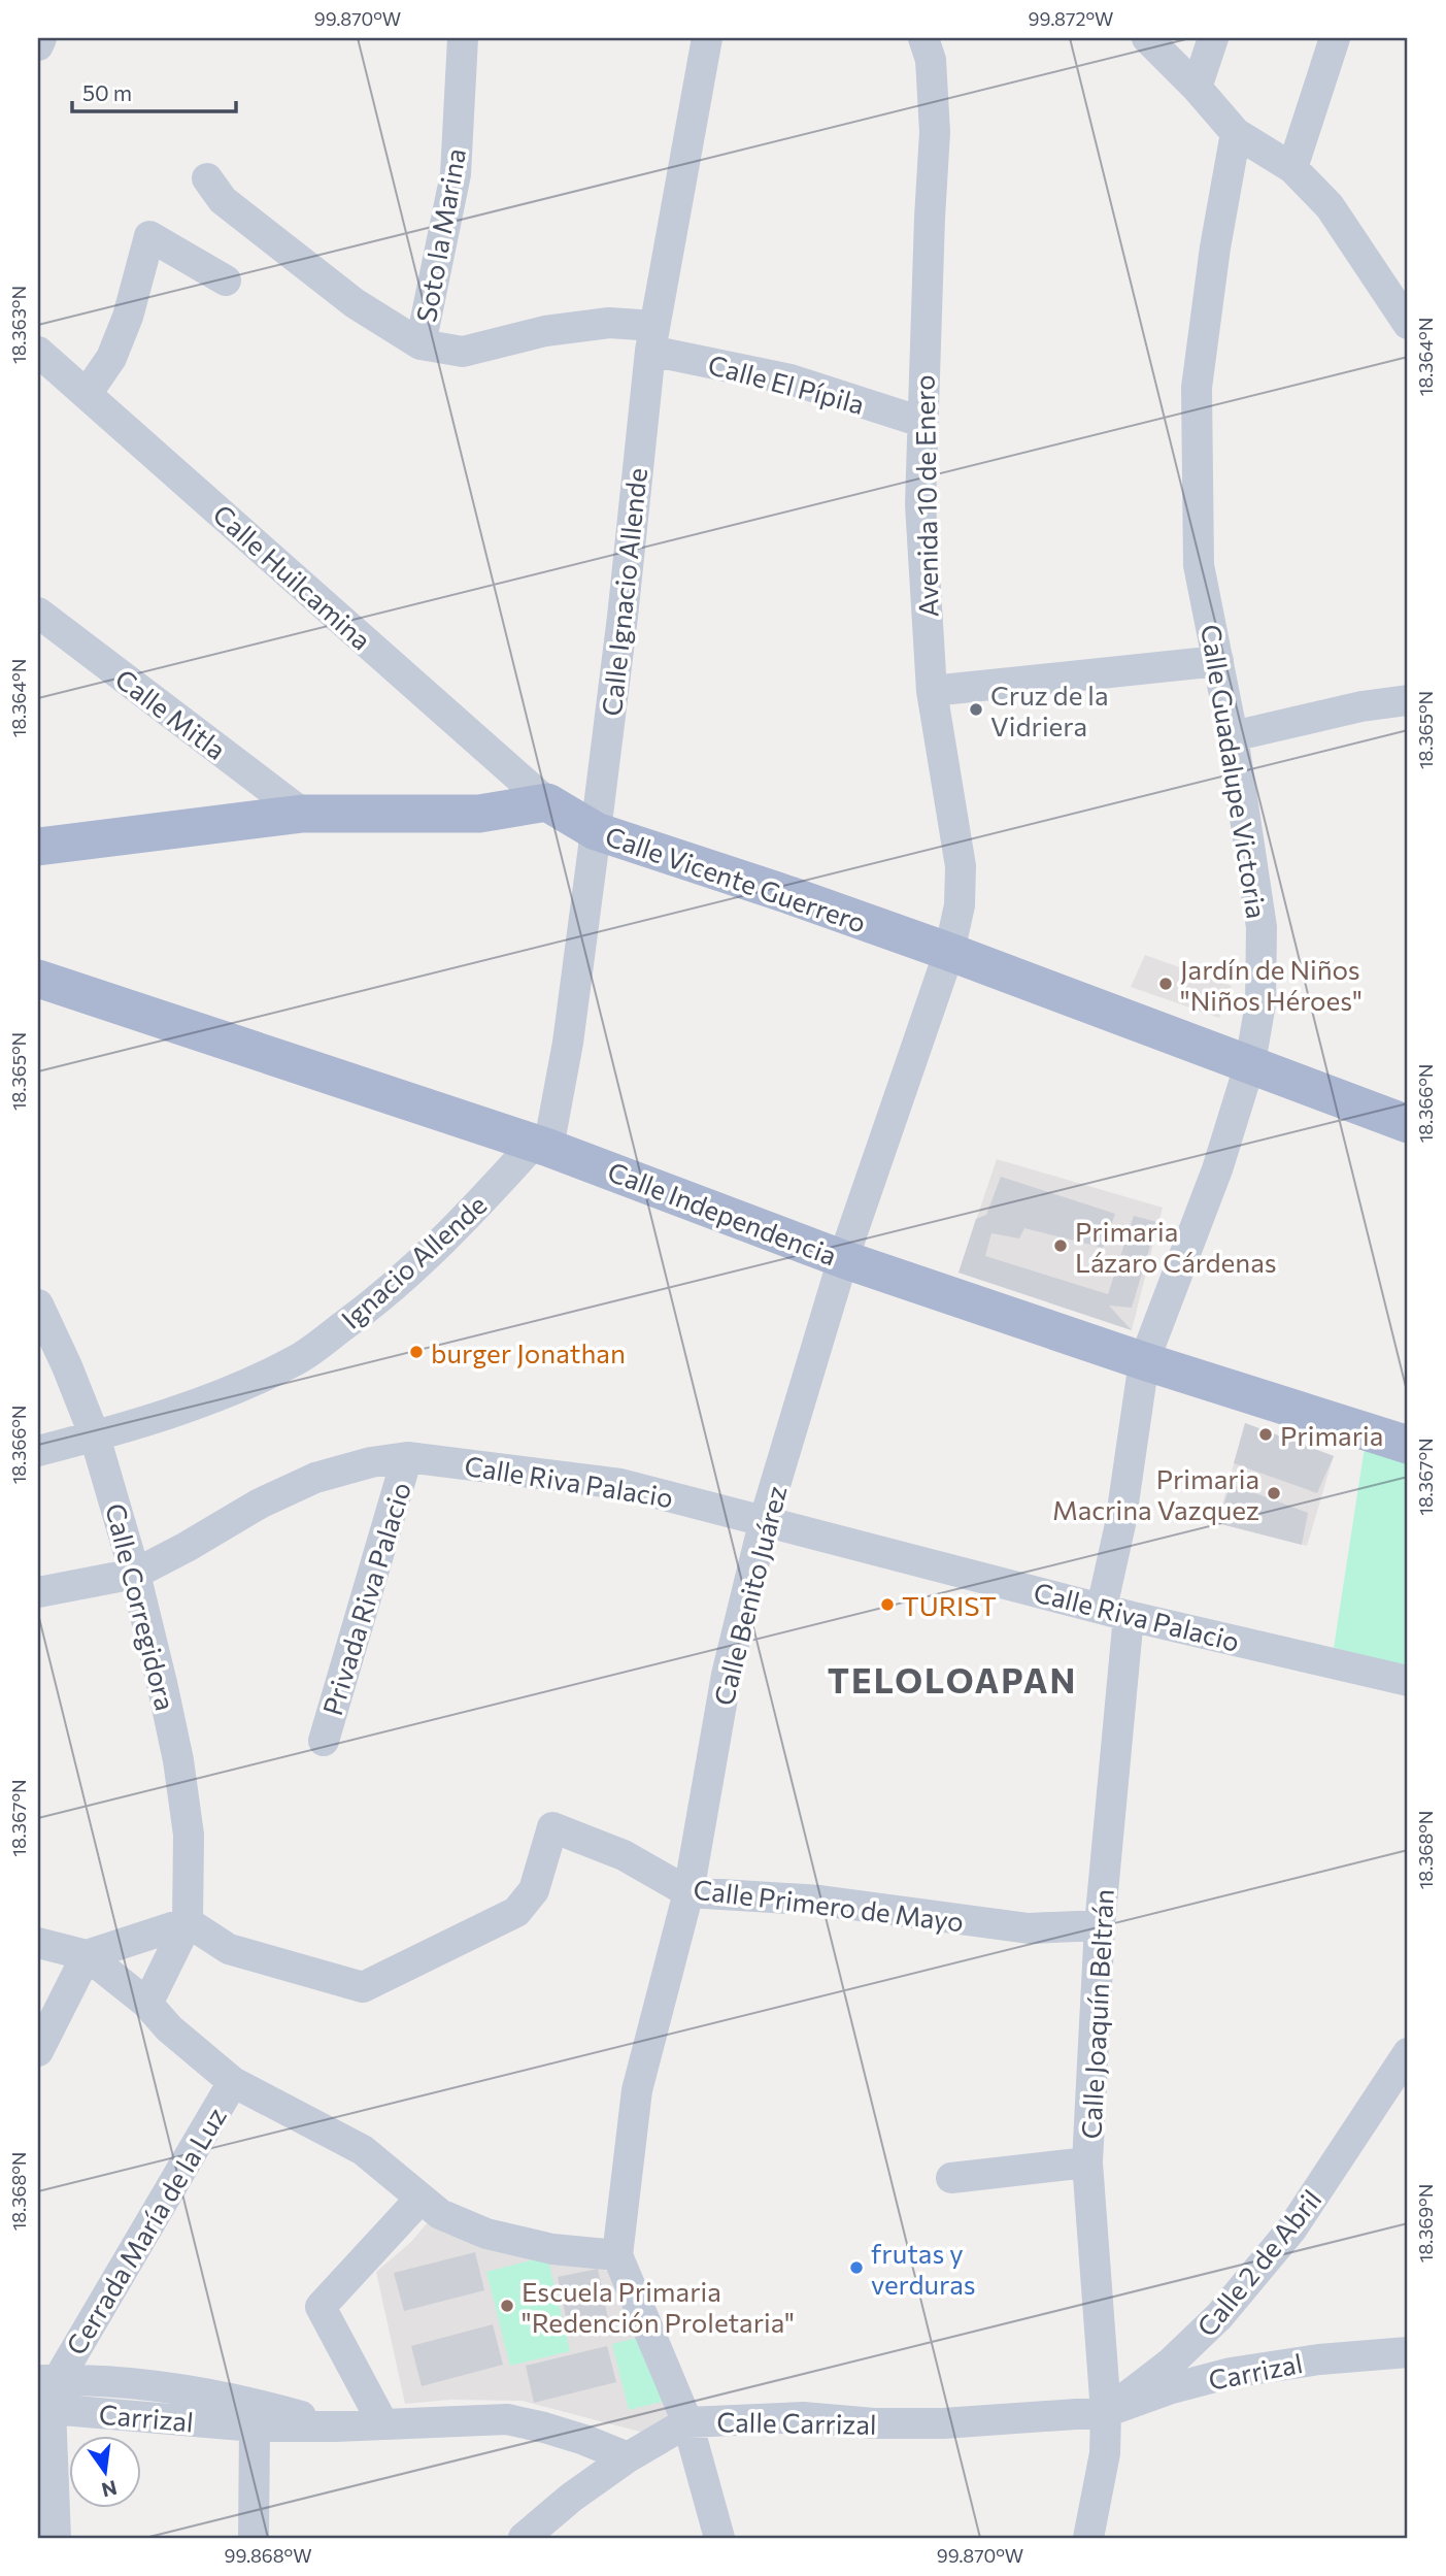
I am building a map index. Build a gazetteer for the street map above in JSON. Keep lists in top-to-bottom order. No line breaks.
{"streets":{"main road":["Calle Vicente Guerrero","Calle Independencia"],"street":["Soto la Marina","Calle El Pípila","Avenida 10 de Enero","Calle Huilcamina","Calle Ignacio Allende","Calle Mitla","Calle Guadalupe Victoria","Ignacio Allende","Calle Riva Palacio","Calle Benito Juárez","Privada Riva Palacio","Calle Corregidora","Calle Primero de Mayo","Calle Joaquín Beltrán","Cerrada María de la Luz","Calle 2 de Abril","Carrizal","Calle Carrizal"]},"crossings":[["Soto la Marina","Calle El Pípila"],["Calle El Pípila","Avenida 10 de Enero"],["Calle El Pípila","Calle Ignacio Allende"],["Avenida 10 de Enero","Calle Vicente Guerrero"],["Avenida 10 de Enero","Calle Benito Juárez"],["Calle Huilcamina","Calle Vicente Guerrero"],["Calle Ignacio Allende","Calle Vicente Guerrero"],["Calle Ignacio Allende","Calle Independencia"],["Calle Ignacio Allende","Ignacio Allende"],["Calle Guadalupe Victoria","Calle Vicente Guerrero"],["Calle Guadalupe Victoria","Calle Independencia"],["Calle Guadalupe Victoria","Calle Riva Palacio"],["Calle Guadalupe Victoria","Calle Joaquín Beltrán"],["Calle Vicente Guerrero","Calle Benito Juárez"],["Calle Independencia","Ignacio Allende"],["Calle Independencia","Calle Benito Juárez"],["Ignacio Allende","Calle Corregidora"],["Calle Riva Palacio","Calle Benito Juárez"],["Calle Riva Palacio","Privada Riva Palacio"],["Calle Riva Palacio","Calle Corregidora"],["Calle Riva Palacio","Calle Joaquín Beltrán"],["Calle Benito Juárez","Calle Primero de Mayo"],["Calle Corregidora","Calle Primero de Mayo"],["Calle Primero de Mayo","Calle Joaquín Beltrán"],["Calle Joaquín Beltrán","Calle 2 de Abril"],["Calle Joaquín Beltrán","Carrizal"],["Calle Joaquín Beltrán","Calle Carrizal"],["Calle 2 de Abril","Carrizal"],["Calle 2 de Abril","Calle Carrizal"],["Carrizal","Calle Carrizal"]],"districts":["TELOLOAPAN"],"places":["Cruz de la Vidriera","Jardín de Niños \"Niños Héroes\"","Primaria Lázaro Cárdenas","burger Jonathan","Primaria","Primaria Macrina Vazquez","TURIST","frutas y verduras","Escuela Primaria \"Redención Proletaria\""],"scale_bar":"50 m","north":"bottom","coordinates":["99.870°W","99.872°W","18.363°N","18.364°N","18.365°N","18.366°N","18.367°N","18.368°N","18.369°N","99.868°W"]}
